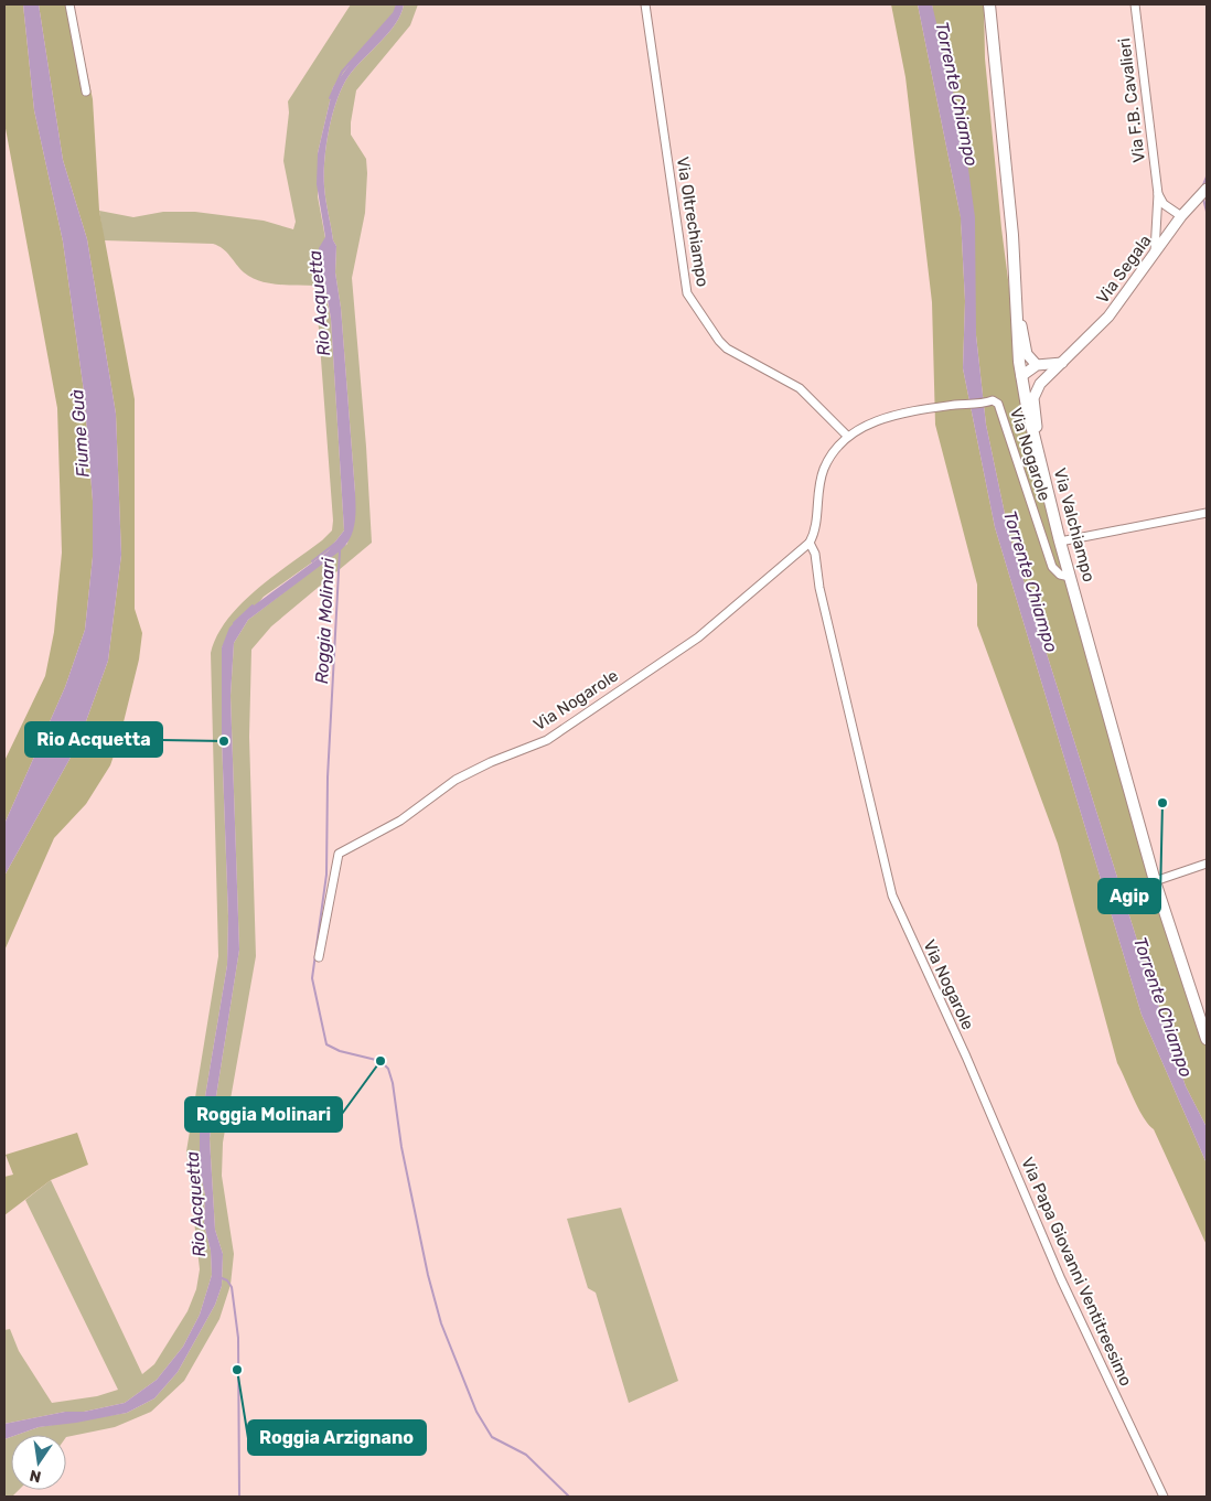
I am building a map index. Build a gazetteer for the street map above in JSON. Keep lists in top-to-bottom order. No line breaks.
{"streets":{"main road":["Via Valchiampo"],"street":["Via F.B. Cavalieri","Via Oltrechiampo","Via Segala","Via Nogarole","Via Papa Giovanni Ventitreesimo"]},"crossings":[["Via F.B. Cavalieri","Via Segala"],["Via Oltrechiampo","Via Nogarole"],["Via Nogarole","Via Valchiampo"],["Via Nogarole","Via Papa Giovanni Ventitreesimo"]],"water":["Torrente Chiampo","Rio Acquetta","Fiume Guà","Roggia Molinari"],"places":["Rio Acquetta","Agip","Roggia Molinari","Roggia Arzignano"],"north":"bottom"}
